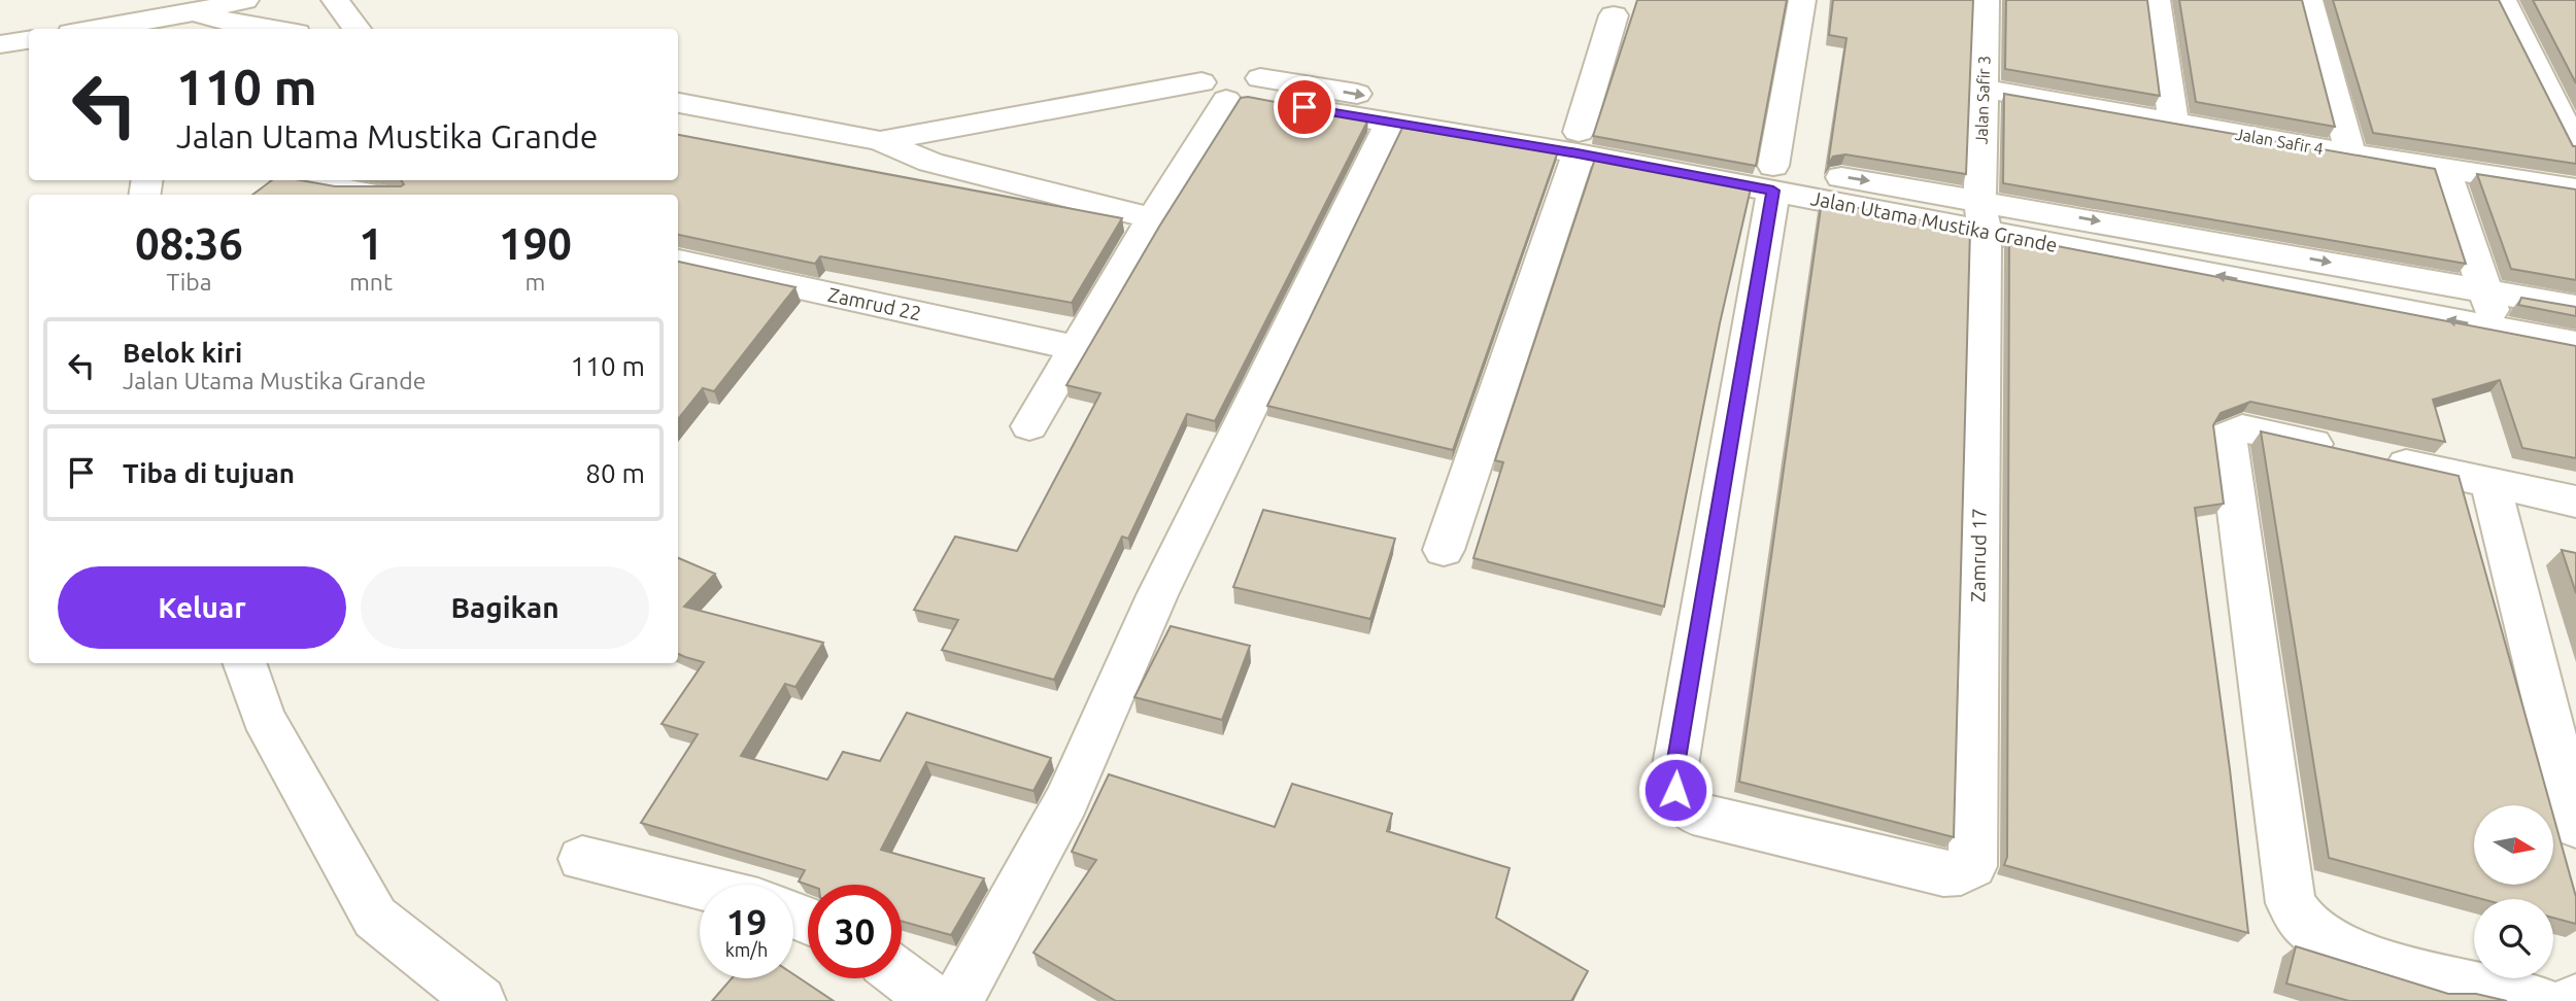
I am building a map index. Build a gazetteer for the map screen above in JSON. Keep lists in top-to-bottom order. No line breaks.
{"streets":{"street":["Jalan Safir 3","Jalan Safir 4","Jalan Utama Mustika Grande","Zamrud 22","Zamrud 17"]},"crossings":[["Jalan Safir 3","Jalan Safir 4"],["Jalan Safir 3","Jalan Utama Mustika Grande"],["Jalan Safir 3","Zamrud 17"],["Jalan Utama Mustika Grande","Zamrud 17"]],"north":"right","page":{"turn":["110 m","Jalan Utama Mustika Grande"],"eta":["08:36","Tiba","1","mnt","190","m"],"list":[{"name":"Belok kiri","note":"Jalan Utama Mustika Grande","value":"110 m"},{"name":"Tiba di tujuan","value":"80 m"}],"buttons":["Keluar","Bagikan"],"speed":"19 km/h","limit":"30"}}
